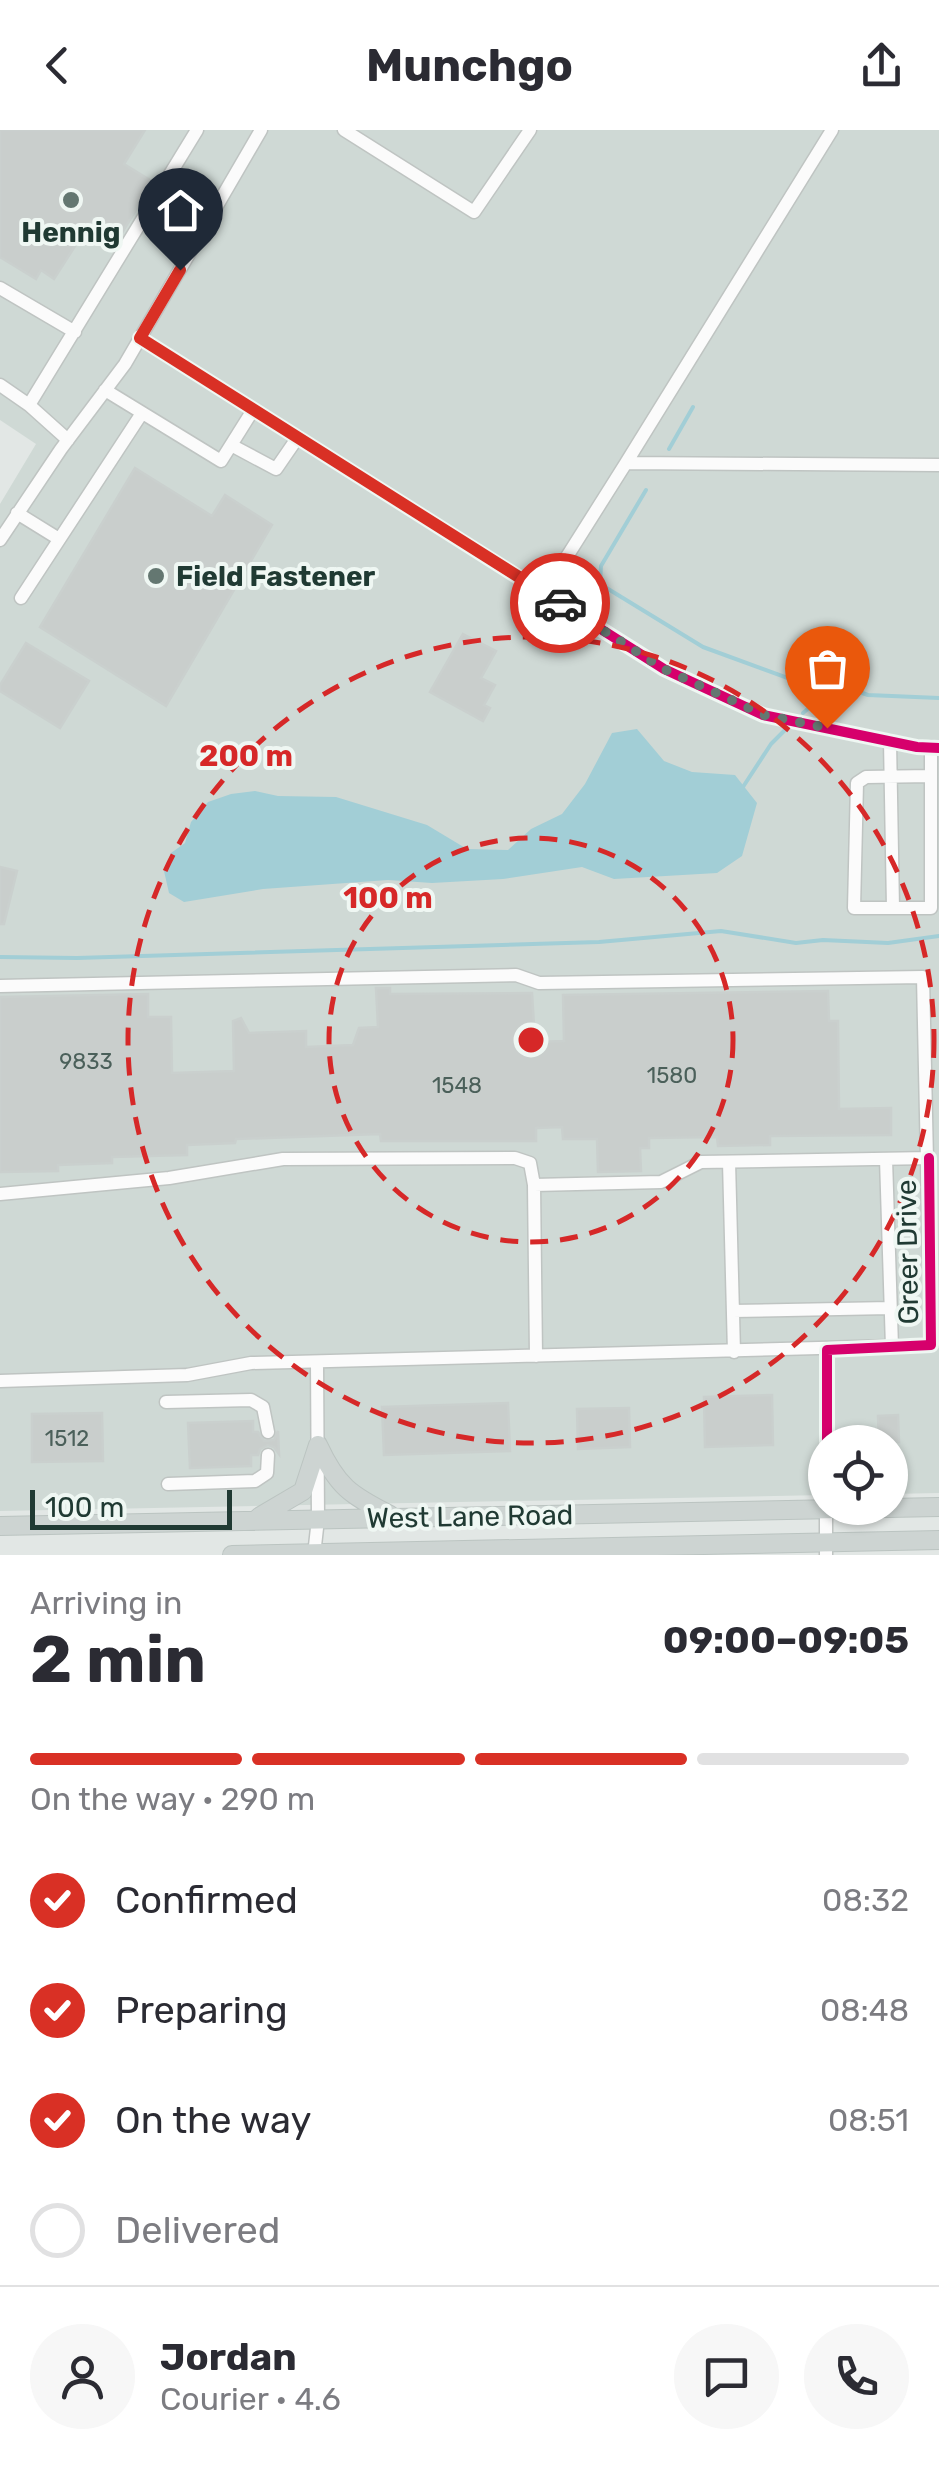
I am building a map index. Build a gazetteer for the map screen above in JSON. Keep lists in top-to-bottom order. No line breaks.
{"streets":{"main road":["West Lane Road"],"street":["Greer Drive"]},"places":["Hennig","Field Fastener"],"house_numbers":["9833","1580","1548","1512"],"scale_bar":"100 m","page":{"header":"Munchgo","scale":"100 m","heading":["2 min","Arriving in","09:00–09:05"],"panel":["Jordan","Courier · 4.6"],"bar":"On the way · 290 m","list":[["Confirmed","08:32"],["Preparing","08:48"],["On the way","08:51"],"Delivered"]},"rings":["200 m","100 m"]}
